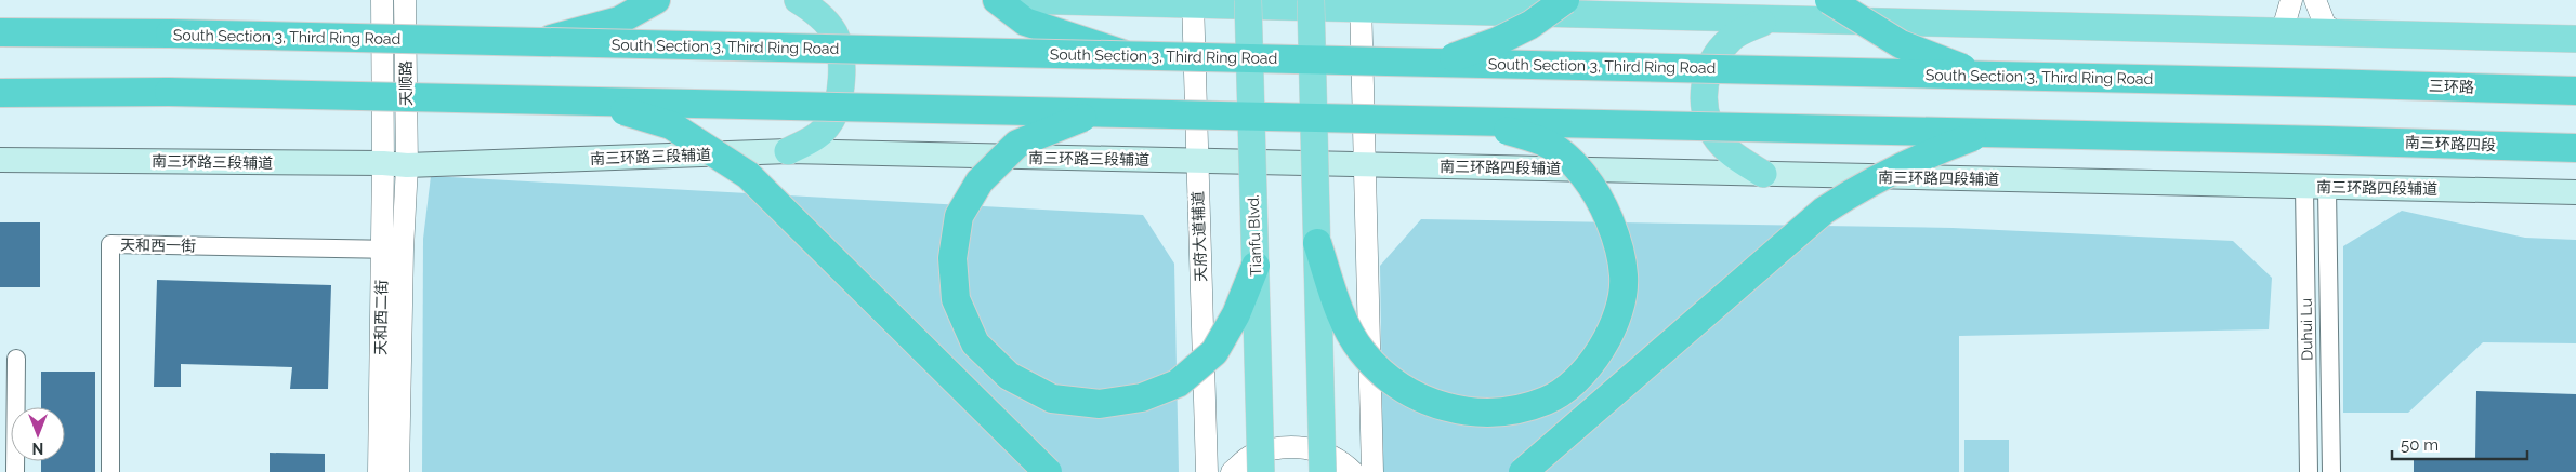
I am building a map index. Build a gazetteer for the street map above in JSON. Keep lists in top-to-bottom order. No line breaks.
{"streets":{"highway":["South Section 3, Third Ring Road","三环路","南三环路四段"],"main road":["南三环路三段辅道","南三环路四段辅道","Tianfu Blvd."],"street":["天顺路","天府大道辅道","天和西一街","天和西二街","Duhui Lu"]},"crossings":[["South Section 3, Third Ring Road","三环路"],["天顺路","南三环路三段辅道"],["天顺路","天和西二街"],["南三环路三段辅道","南三环路四段辅道"],["南三环路三段辅道","天府大道辅道"],["南三环路三段辅道","天和西二街"],["南三环路四段辅道","Duhui Lu"],["天和西一街","天和西二街"]],"scale_bar":"50 m","north":"bottom"}
